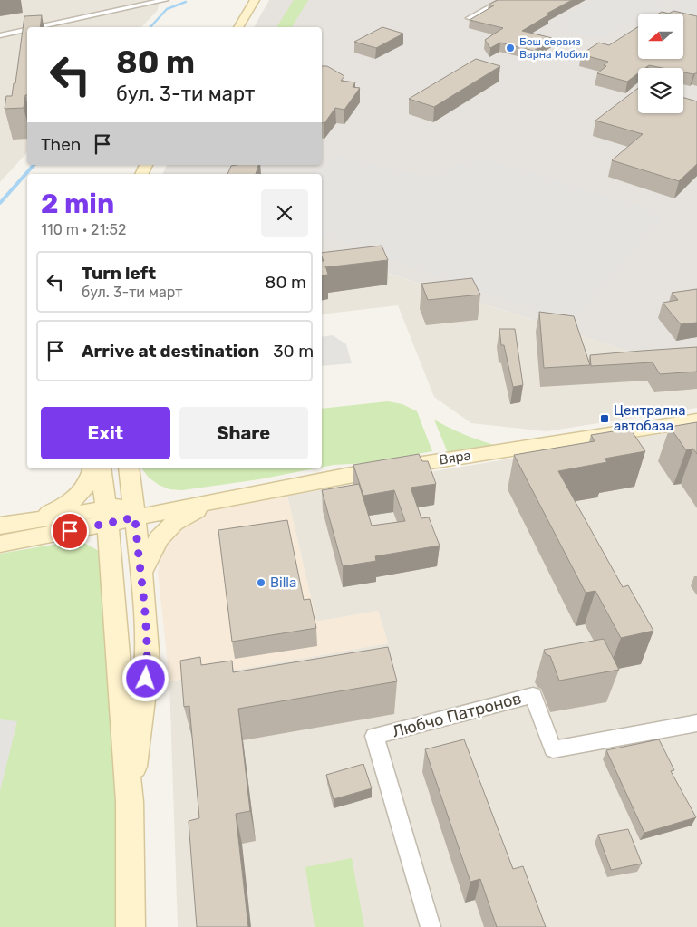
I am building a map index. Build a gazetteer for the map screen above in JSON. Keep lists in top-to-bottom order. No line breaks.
{"streets":{"main road":["Вяра"],"street":["Любчо Патронов"]},"places":{"other":["Бош сервиз Варна Мобил","Billa"],"transit":["Централна автобаза"]},"north":"left","page":{"turn":["80 m","бул. 3-ти март"],"then":"Then","heading":["2 min","110 m · 21:52"],"list":[{"name":"Turn left","note":"бул. 3-ти март","value":"80 m"},{"name":"Arrive at destination","value":"30 m"}],"buttons":["Exit","Share"]}}
